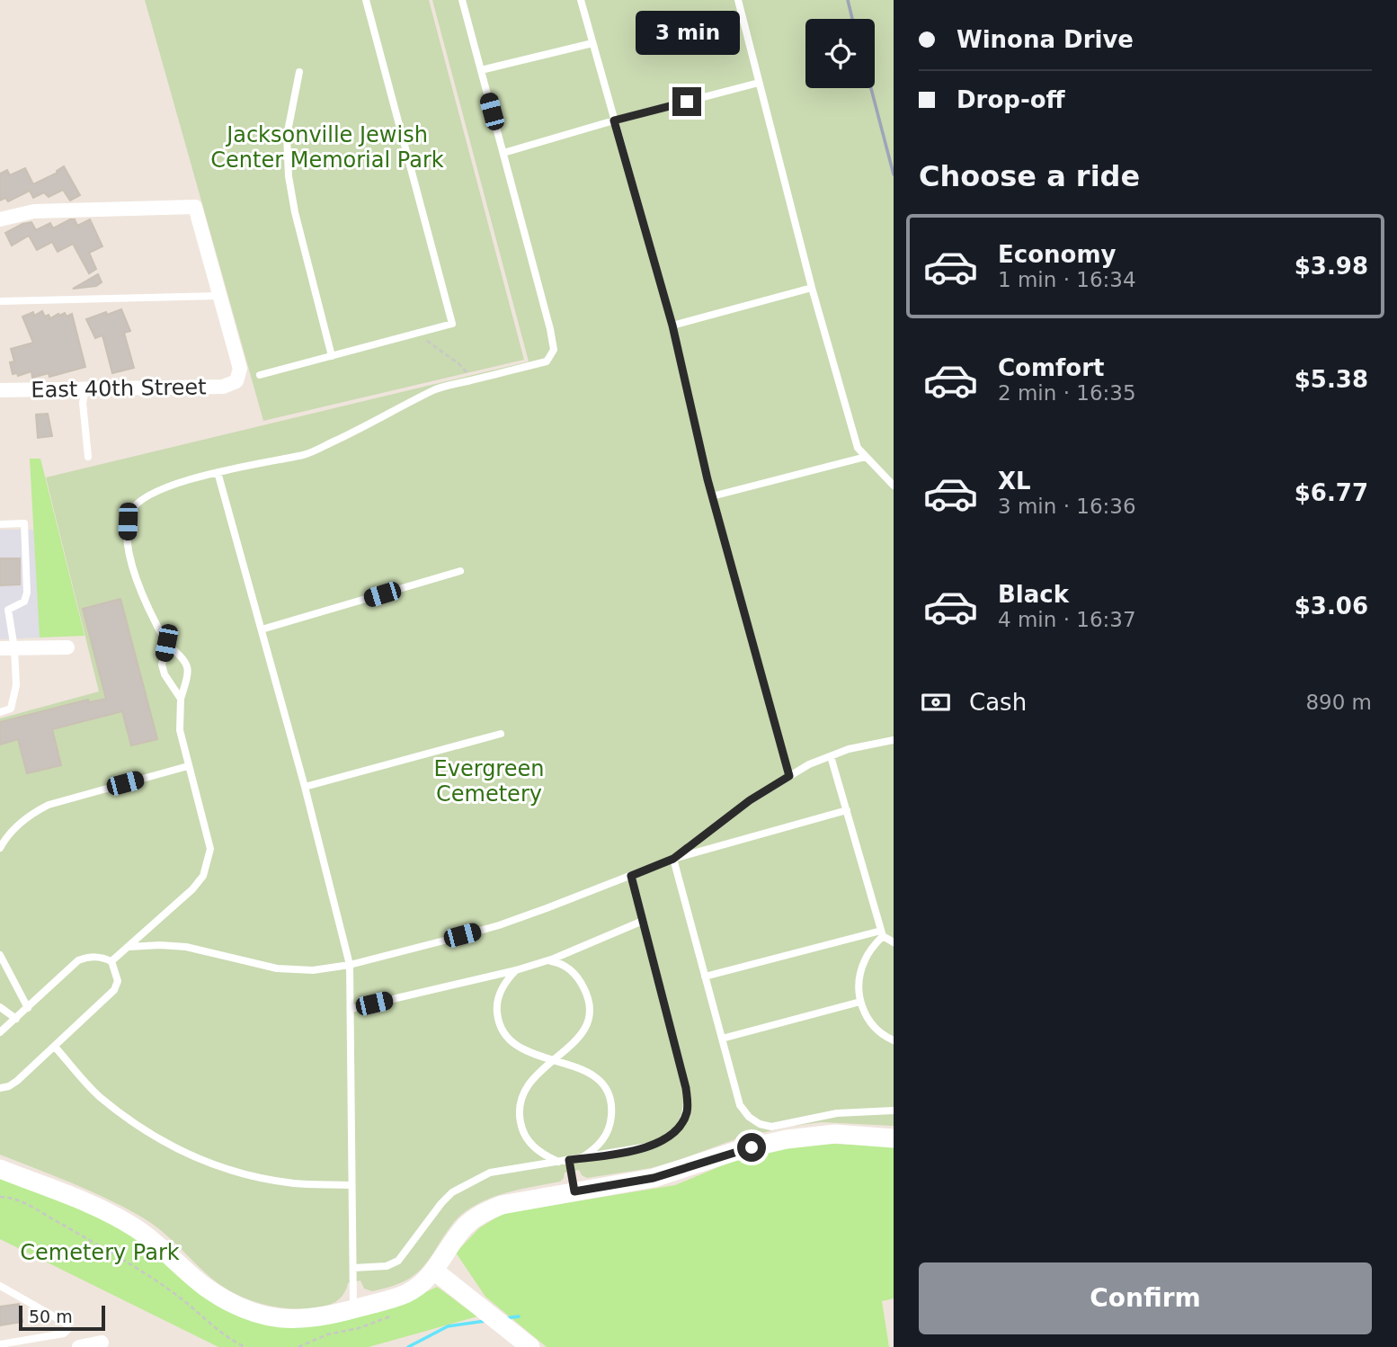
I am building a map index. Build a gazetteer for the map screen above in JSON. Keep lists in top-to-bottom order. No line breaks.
{"streets":{"street":["East 40th Street"]},"parks":["Jacksonville Jewish Center Memorial Park","Evergreen Cemetery","Cemetery Park"],"scale_bar":"50 m","page":{"banner":["Winona Drive","Drop-off"],"bubble":"3 min","heading":"Choose a ride","list":[{"name":"Economy","note":"1 min · 16:34","value":"$3.98"},{"name":"Comfort","note":"2 min · 16:35","value":"$5.38"},{"name":"XL","note":"3 min · 16:36","value":"$6.77"},{"name":"Black","note":"4 min · 16:37","value":"$3.06"}],"pay":["Cash","890 m"],"buttons":"Confirm","scale":"50 m"}}
